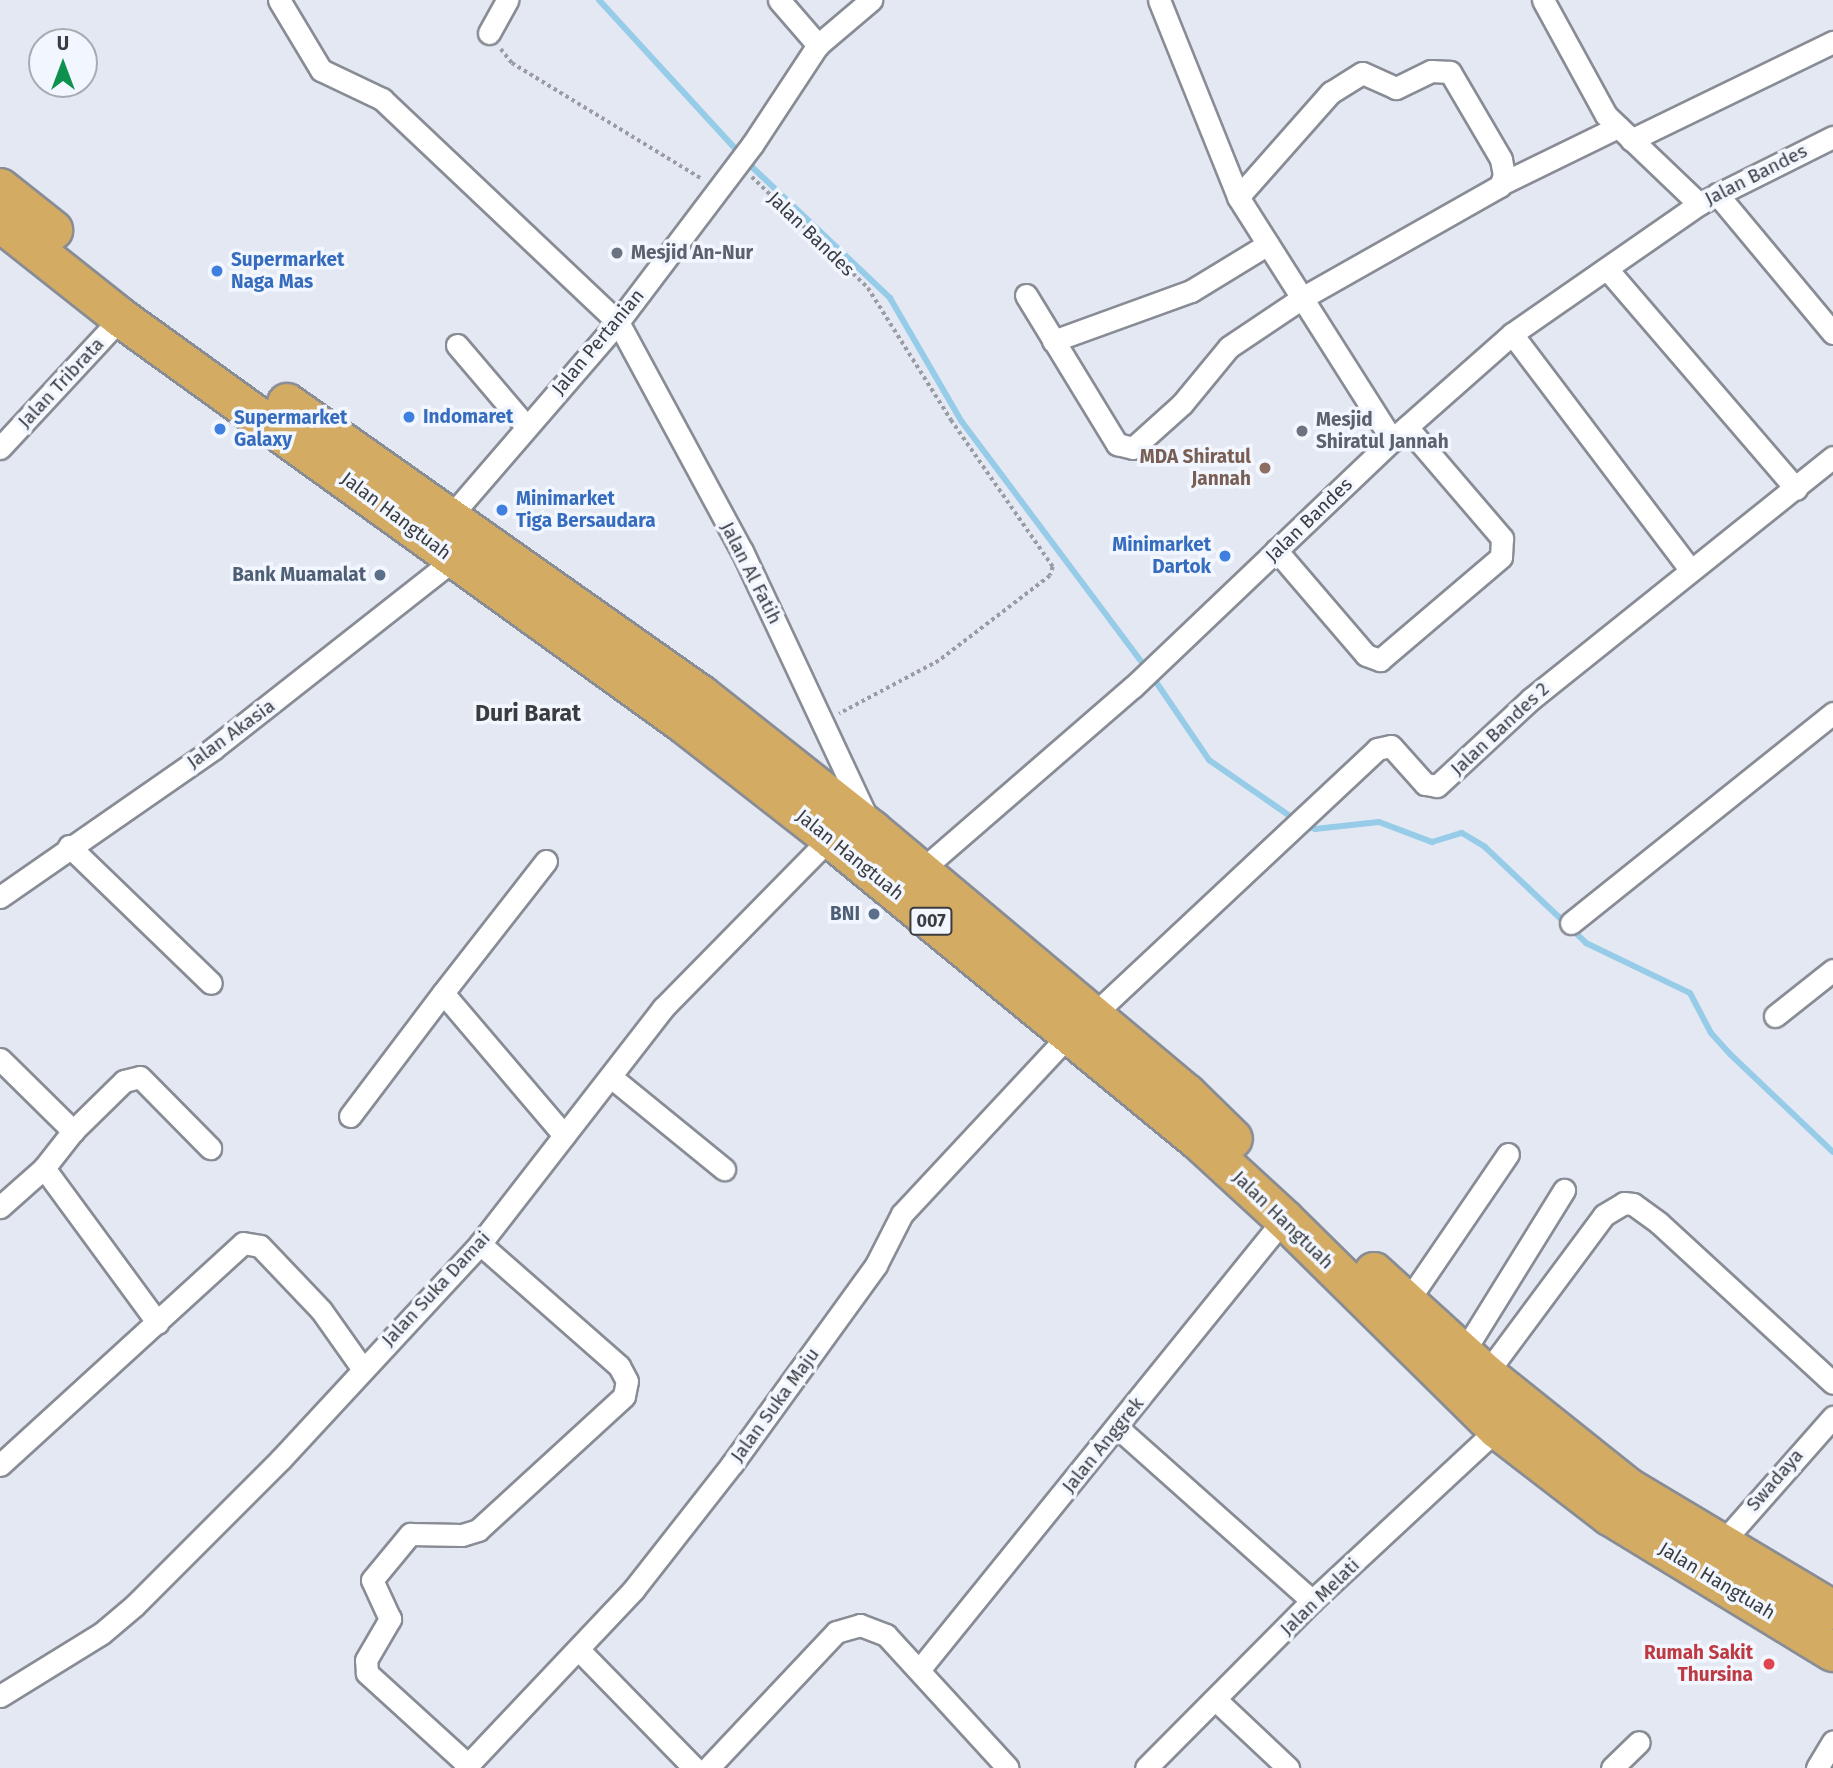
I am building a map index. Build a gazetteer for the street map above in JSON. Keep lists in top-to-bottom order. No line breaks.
{"streets":{"highway":["Jalan Hangtuah","007"],"street":["Jalan Bandes","Jalan Pertanian","Jalan Tribrata","Jalan Al Fatih","Jalan Bandes 2","Jalan Akasia","Jalan Suka Damai","Jalan Suka Maju","Jalan Anggrek","Swadaya","Jalan Melati"]},"crossings":[["Jalan Bandes","Jalan Pertanian"],["Jalan Bandes","Jalan Hangtuah"],["Jalan Bandes","Jalan Al Fatih"],["Jalan Pertanian","Jalan Hangtuah"],["Jalan Pertanian","Jalan Al Fatih"],["Jalan Tribrata","Jalan Hangtuah"],["Jalan Hangtuah","Jalan Al Fatih"],["Jalan Hangtuah","Jalan Bandes 2"],["Jalan Hangtuah","Jalan Akasia"],["Jalan Hangtuah","Jalan Suka Damai"],["Jalan Hangtuah","Jalan Suka Maju"],["Jalan Hangtuah","Jalan Anggrek"],["Jalan Hangtuah","Swadaya"],["Jalan Hangtuah","Jalan Melati"],["Jalan Bandes 2","Jalan Suka Maju"]],"districts":["Duri Barat"],"places":["Mesjid An-Nur","Supermarket Naga Mas","Indomaret","Supermarket Galaxy","Mesjid Shiratul Jannah","MDA Shiratul Jannah","Minimarket Tiga Bersaudara","Minimarket Dartok","Bank Muamalat","BNI","Rumah Sakit Thursina"],"north":"top"}
